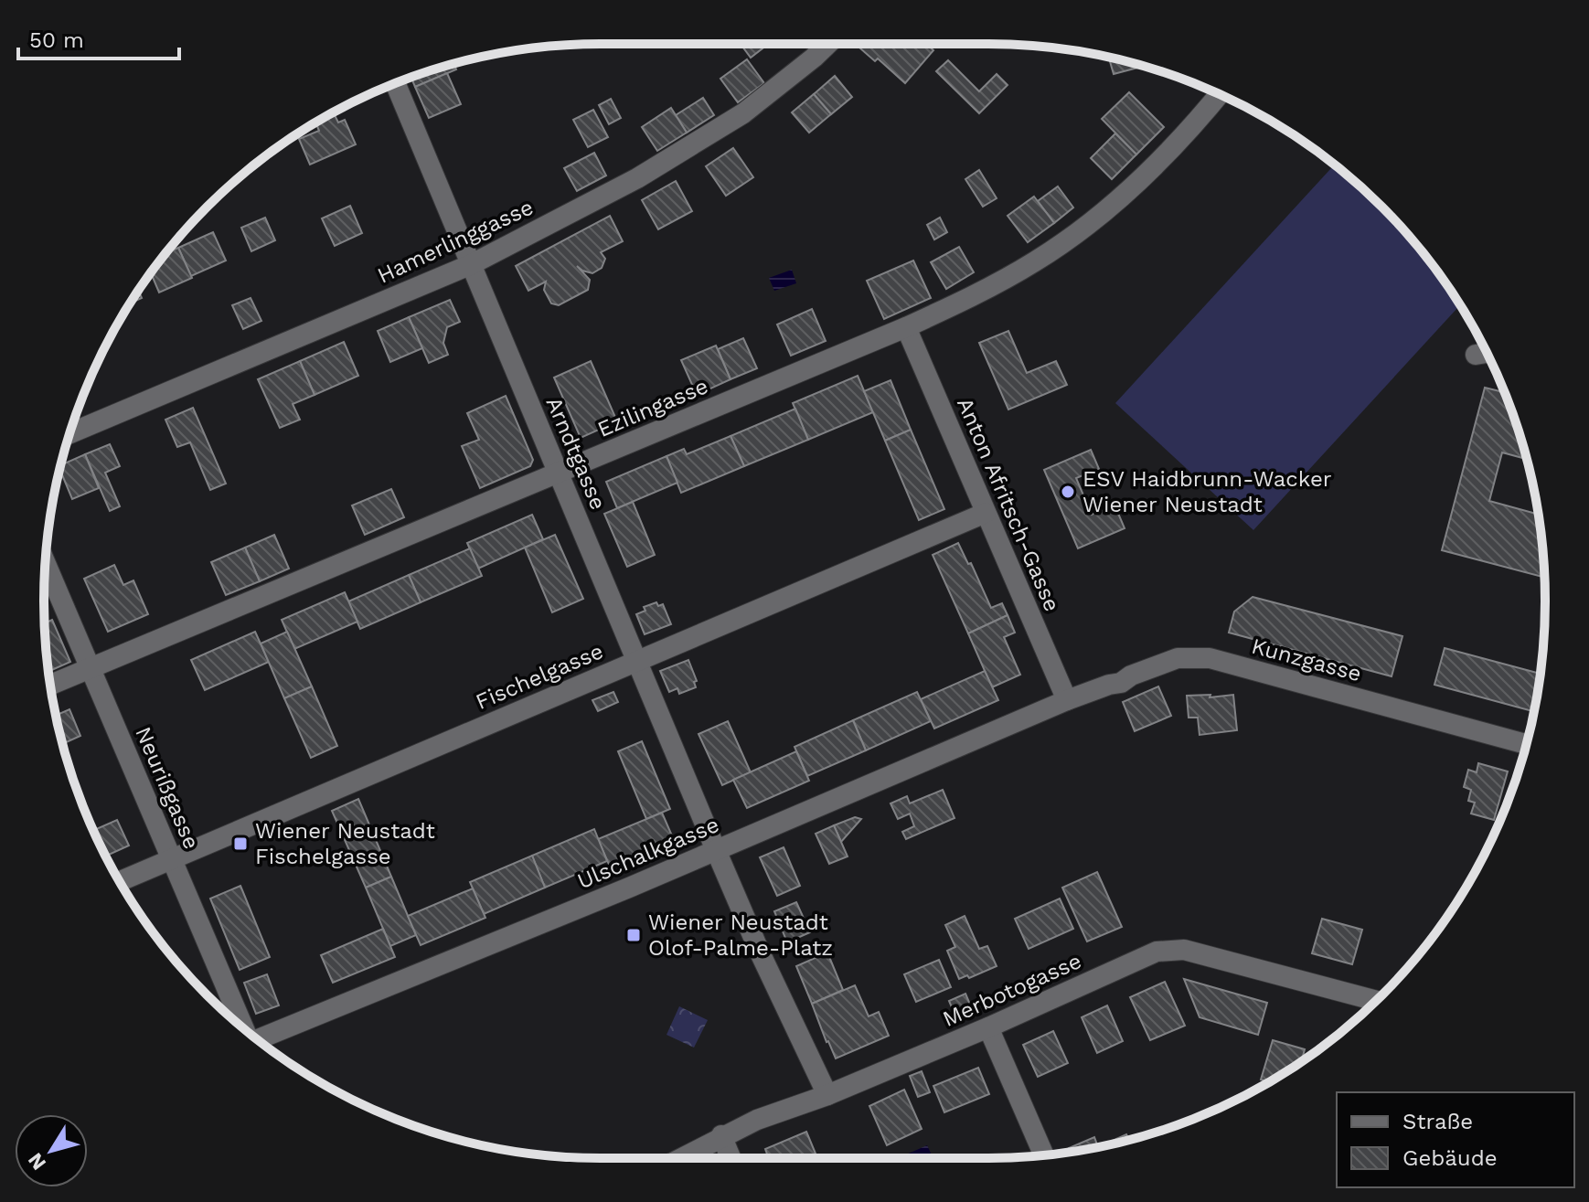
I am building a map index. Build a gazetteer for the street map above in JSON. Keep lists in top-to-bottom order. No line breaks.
{"streets":{"street":["Hamerlinggasse","Ezilingasse","Arndtgasse","Anton Afritsch-Gasse","Kunzgasse","Fischelgasse","Neurißgasse","Ulschalkgasse","Merbotogasse"]},"crossings":[["Hamerlinggasse","Arndtgasse"],["Ezilingasse","Arndtgasse"],["Ezilingasse","Anton Afritsch-Gasse"],["Ezilingasse","Neurißgasse"],["Arndtgasse","Fischelgasse"],["Arndtgasse","Ulschalkgasse"],["Arndtgasse","Merbotogasse"],["Anton Afritsch-Gasse","Kunzgasse"],["Anton Afritsch-Gasse","Fischelgasse"],["Anton Afritsch-Gasse","Ulschalkgasse"],["Kunzgasse","Ulschalkgasse"],["Fischelgasse","Neurißgasse"]],"places":{"other":["ESV Haidbrunn-Wacker Wiener Neustadt"],"transit":["Wiener Neustadt Fischelgasse","Wiener Neustadt Olof-Palme-Platz"]},"legend":["Straße","Gebäude"],"scale_bar":"50 m","north":"bottom left"}
